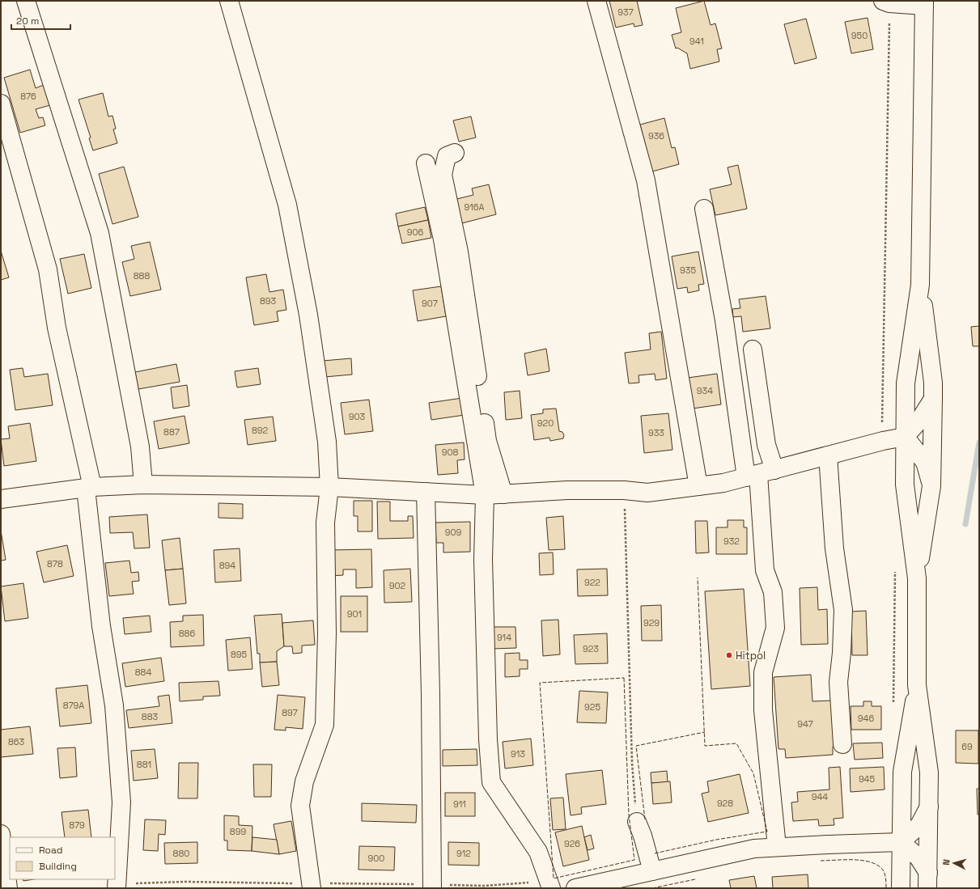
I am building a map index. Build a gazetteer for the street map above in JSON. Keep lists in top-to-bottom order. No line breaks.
{"places":["Hitpol"],"house_numbers":["937","950","941","876","936","916A","906","935","888","893","907","934","903","920","892","887","933","908","909","932","878","894","922","902","901","929","886","914","923","895","884","879A","925","897","883","946","947","863","69","913","881","945","944","928","911","879","899","926","880","912","900"],"legend":["Road","Building"],"scale_bar":"20 m","north":"left"}
